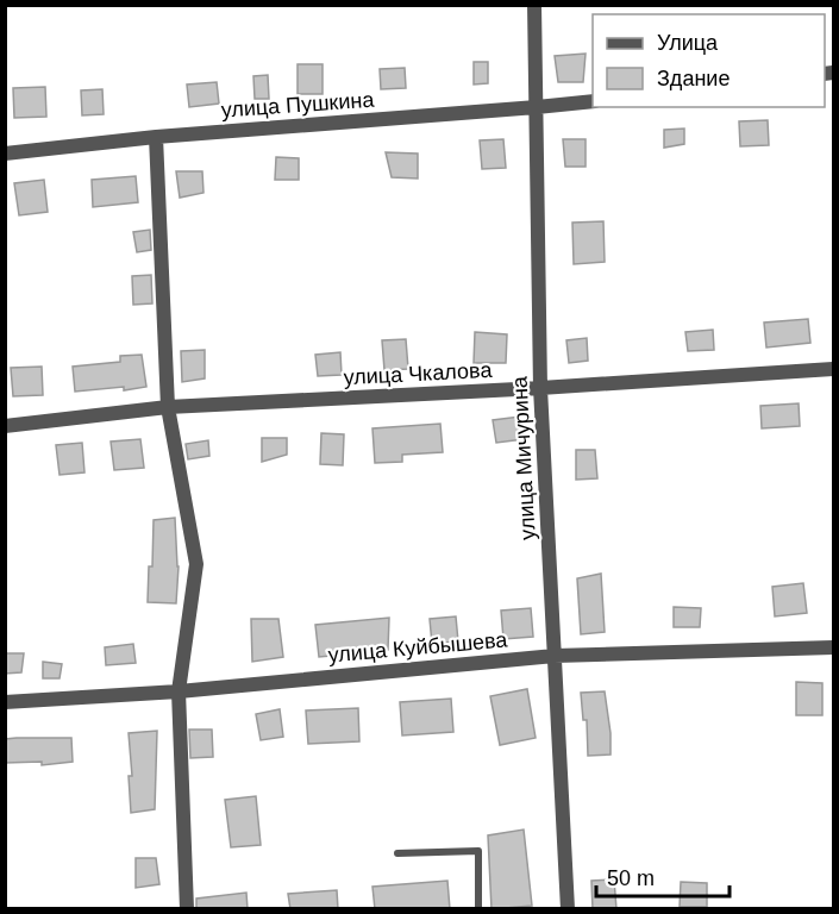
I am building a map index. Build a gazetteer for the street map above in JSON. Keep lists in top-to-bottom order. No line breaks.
{"streets":{"street":["улица Пушкина","улица Чкалова","улица Мичурина","улица Куйбышева"]},"crossings":[["улица Пушкина","улица Мичурина"],["улица Чкалова","улица Мичурина"],["улица Мичурина","улица Куйбышева"]],"legend":["Улица","Здание"],"scale_bar":"50 m"}
